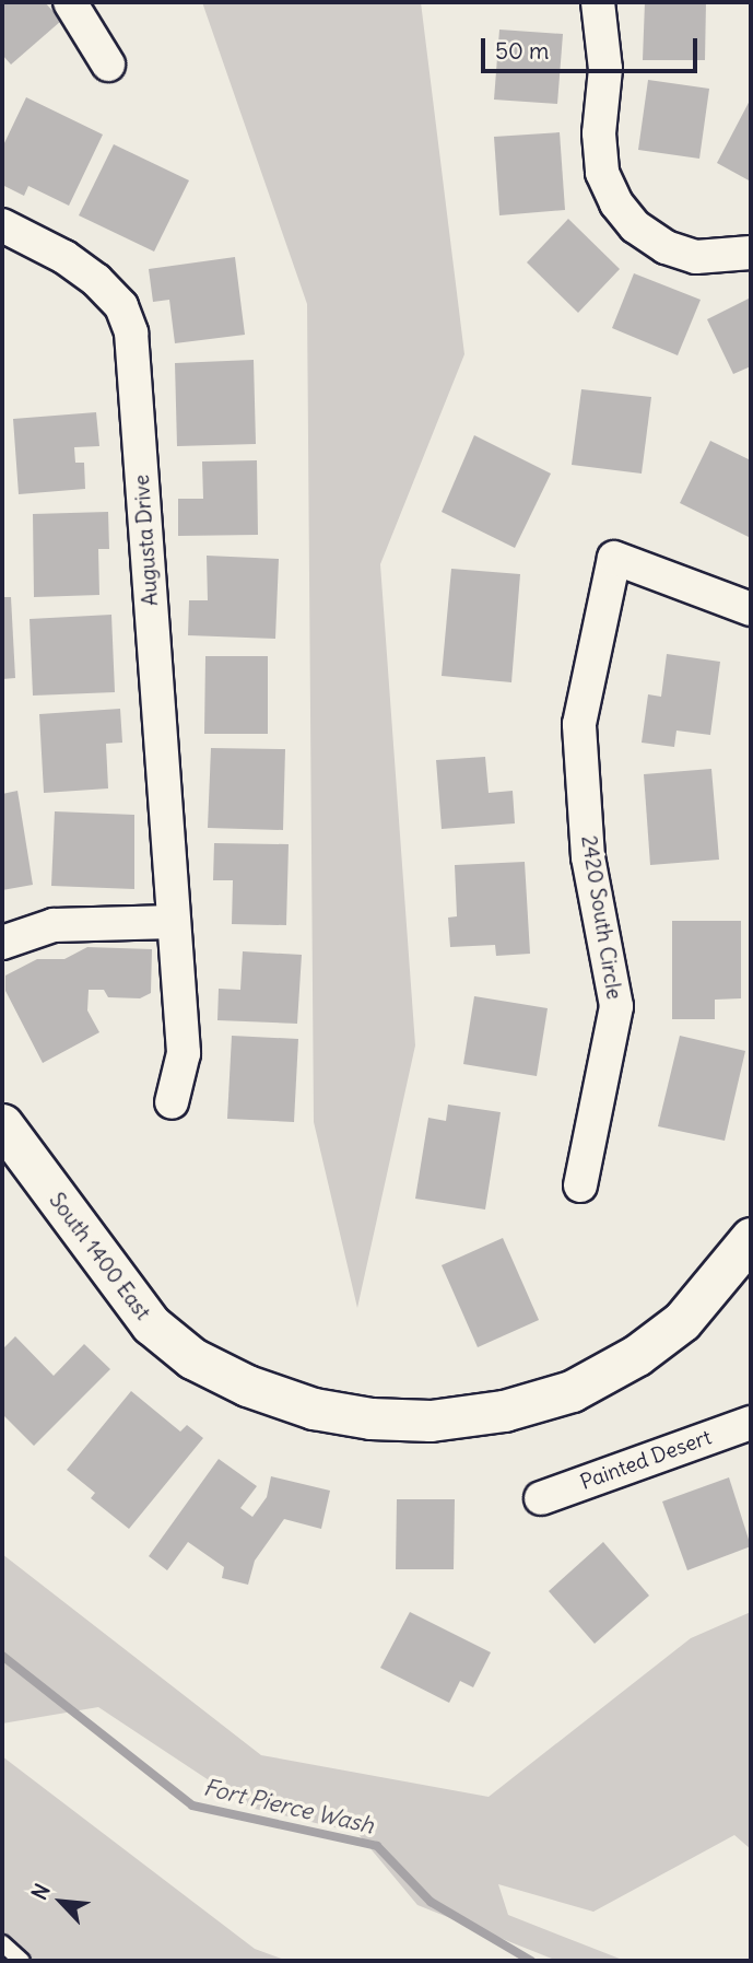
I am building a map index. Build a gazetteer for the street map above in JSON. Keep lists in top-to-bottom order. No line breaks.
{"streets":{"street":["Augusta Drive","2420 South Circle","South 1400 East","Painted Desert"]},"water":["Fort Pierce Wash"],"scale_bar":"50 m","north":"top left"}
